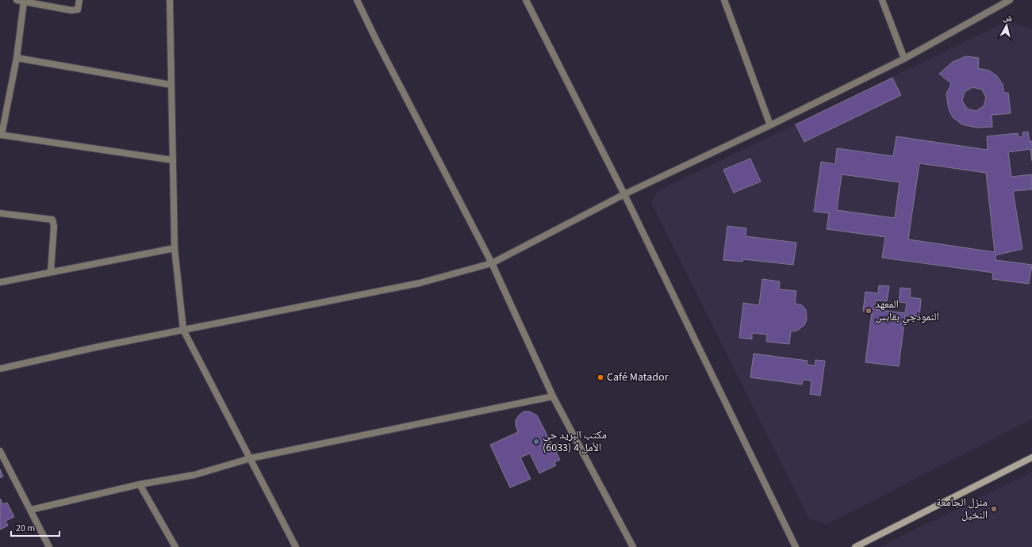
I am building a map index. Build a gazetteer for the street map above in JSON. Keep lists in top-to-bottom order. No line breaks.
{"places":["المعهد النموذجي بقابس","Café Matador","مكتب البريد حي الأمل 4 (6033)","منزل الجامعة النخيل"],"scale_bar":"20 m","north":"top"}
